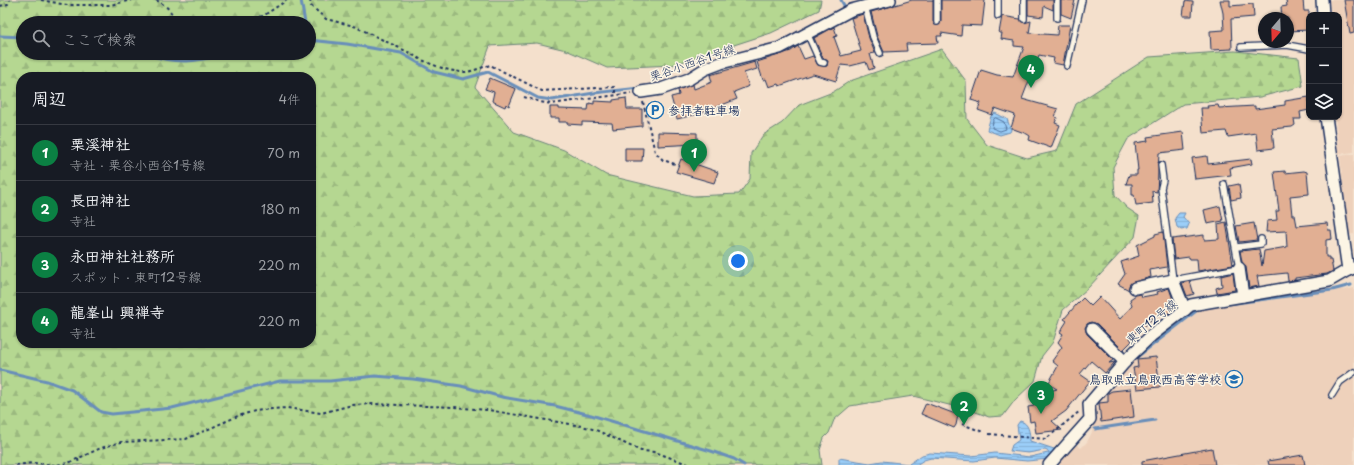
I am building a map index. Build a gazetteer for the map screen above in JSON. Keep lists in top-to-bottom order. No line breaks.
{"streets":{"street":["栗谷小西谷1号線","東町12号線"]},"places":{"parking":["参拝者駐車場"],"school or university":["鳥取県立鳥取西高等学校"]},"north":"bottom","page":{"map_buttons":["+","−"],"search":"ここで検索","pins":["4","1","3","2"],"heading":["周辺","4件"],"list":[{"mark":"1","name":"栗溪神社","note":"寺社 · 栗谷小西谷1号線","value":"70 m"},{"mark":"2","name":"長田神社","note":"寺社","value":"180 m"},{"mark":"3","name":"永田神社社務所","note":"スポット · 東町12号線","value":"220 m"},{"mark":"4","name":"龍峯山 興禅寺","note":"寺社","value":"220 m"}]}}
